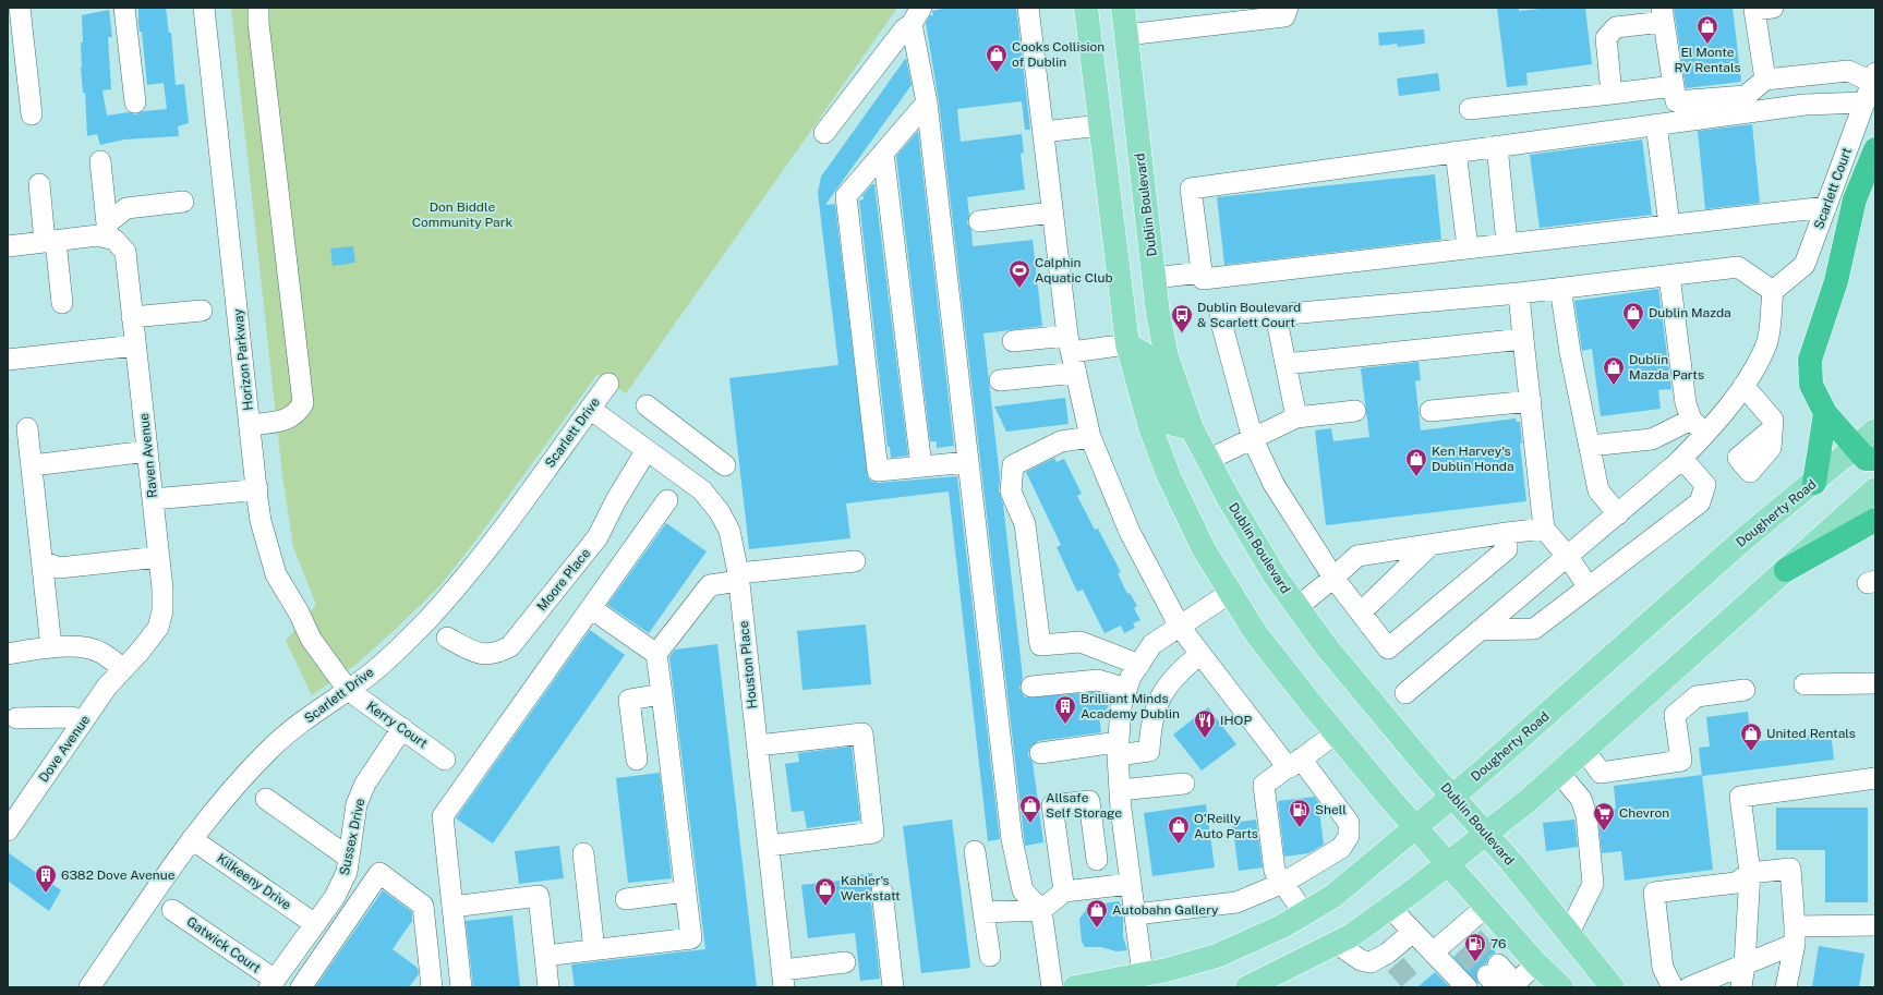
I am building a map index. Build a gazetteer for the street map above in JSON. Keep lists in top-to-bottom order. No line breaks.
{"streets":{"main road":["Dublin Boulevard","Dougherty Road"],"street":["Scarlett Court","Horizon Parkway","Scarlett Drive","Raven Avenue","Moore Place","Houston Place","Kerry Court","Dove Avenue","Sussex Drive","Kilkeeny Drive","Gatwick Court"]},"crossings":[["Dublin Boulevard","Dougherty Road"],["Horizon Parkway","Scarlett Drive"],["Horizon Parkway","Kerry Court"],["Scarlett Drive","Houston Place"],["Scarlett Drive","Kerry Court"],["Scarlett Drive","Kilkeeny Drive"],["Raven Avenue","Dove Avenue"],["Moore Place","Houston Place"],["Kerry Court","Sussex Drive"],["Sussex Drive","Kilkeeny Drive"],["Sussex Drive","Gatwick Court"]],"parks":["Don Biddle Community Park"],"places":{"shop":["El Monte RV Rentals","Cooks Collision of Dublin","Dublin Mazda","Dublin Mazda Parts","Ken Harvey's Dublin Honda","United Rentals","Allsafe Self Storage","O'Reilly Auto Parts","Kahler's Werkstatt","Autobahn Gallery"],"sports":["Calphin Aquatic Club"],"bus stop":["Dublin Boulevard & Scarlett Court"],"building":["Brilliant Minds Academy Dublin","6382 Dove Avenue"],"restaurant":["IHOP"],"fuel station":["Shell","76"],"supermarket":["Chevron"]}}
